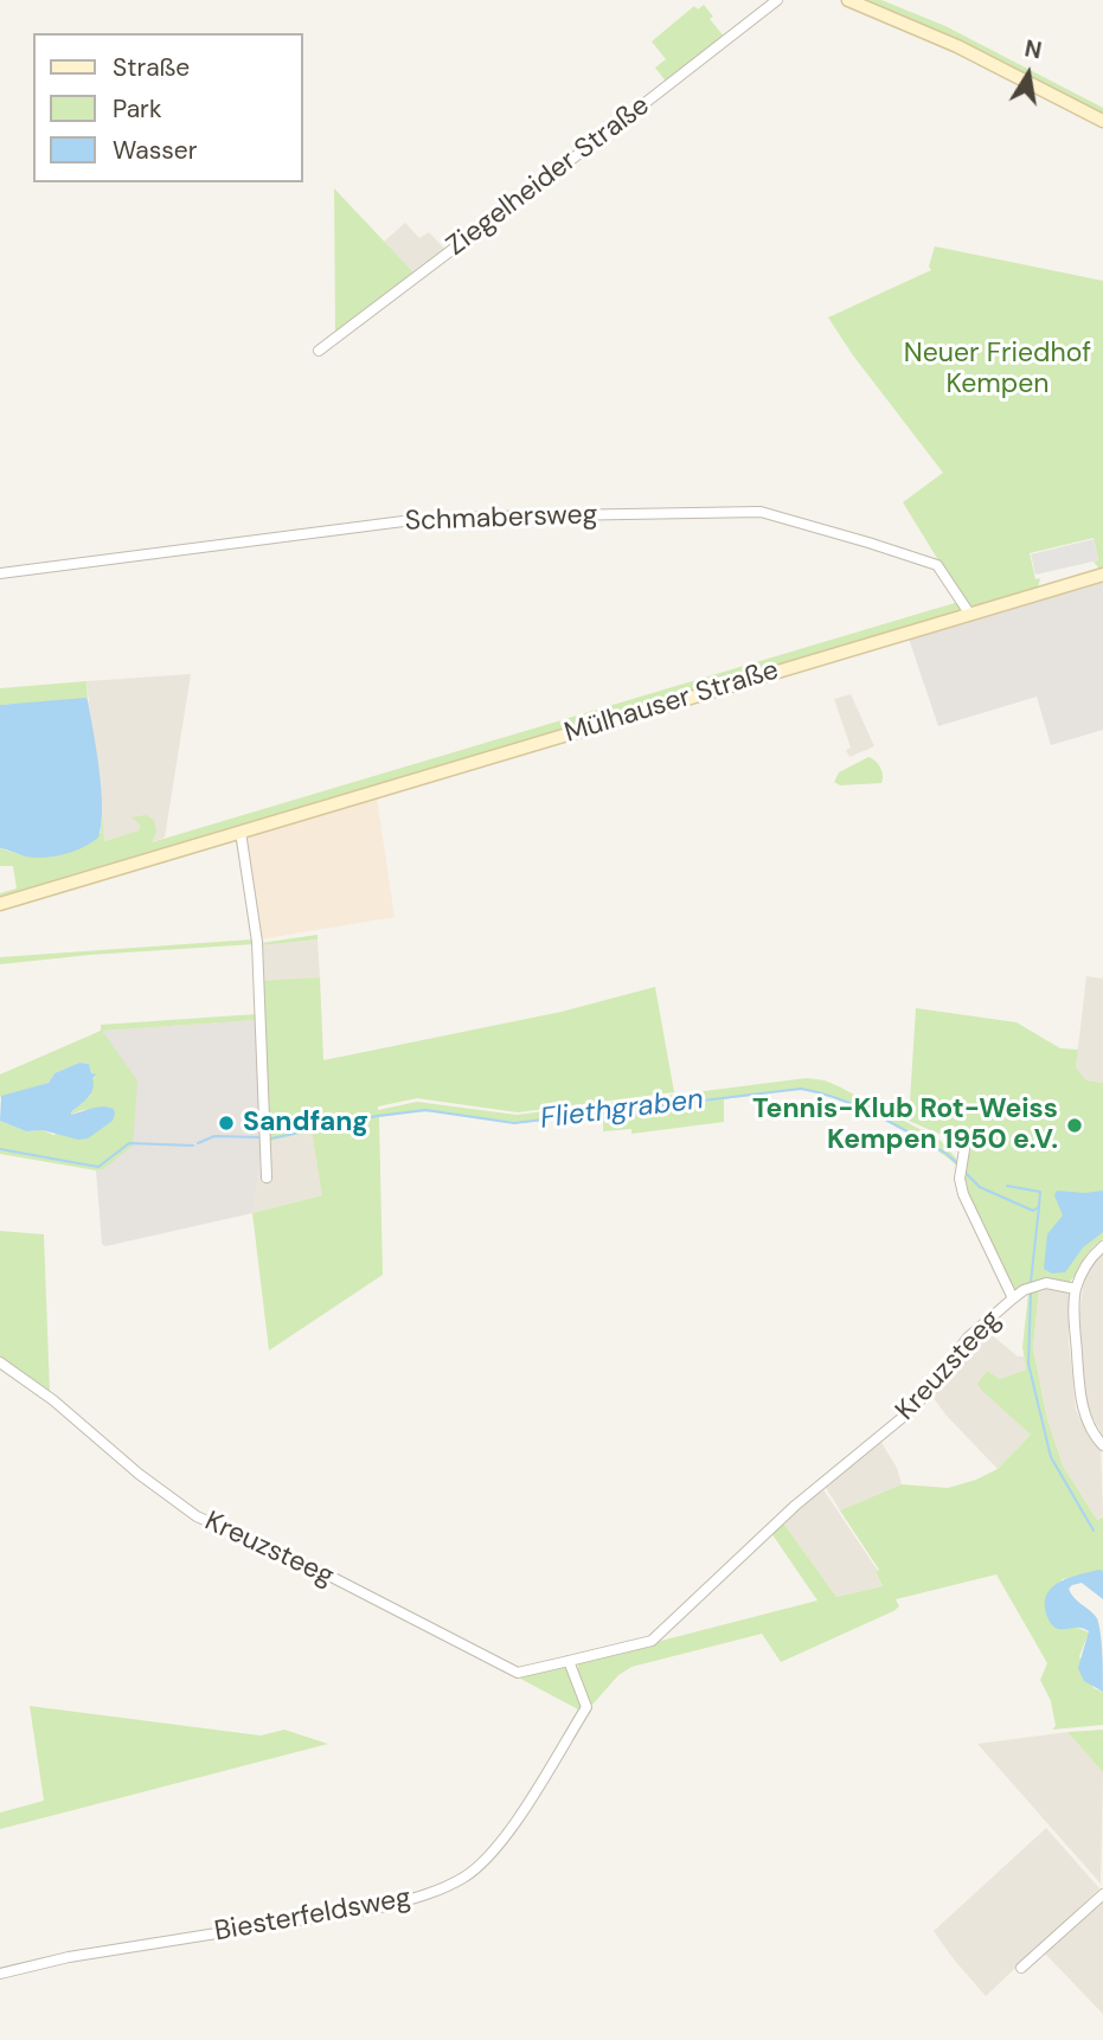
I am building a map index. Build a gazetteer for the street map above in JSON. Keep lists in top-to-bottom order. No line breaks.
{"streets":{"street":["Ziegelheider Straße","Schmabersweg","Mülhauser Straße","Kreuzsteeg","Biesterfeldsweg"]},"crossings":[["Schmabersweg","Mülhauser Straße"],["Kreuzsteeg","Biesterfeldsweg"]],"water":["Fliethgraben"],"parks":["Neuer Friedhof Kempen"],"places":["Sandfang","Tennis-Klub Rot-Weiss Kempen 1950 e.V."],"legend":["Straße","Park","Wasser"],"north":"top"}
